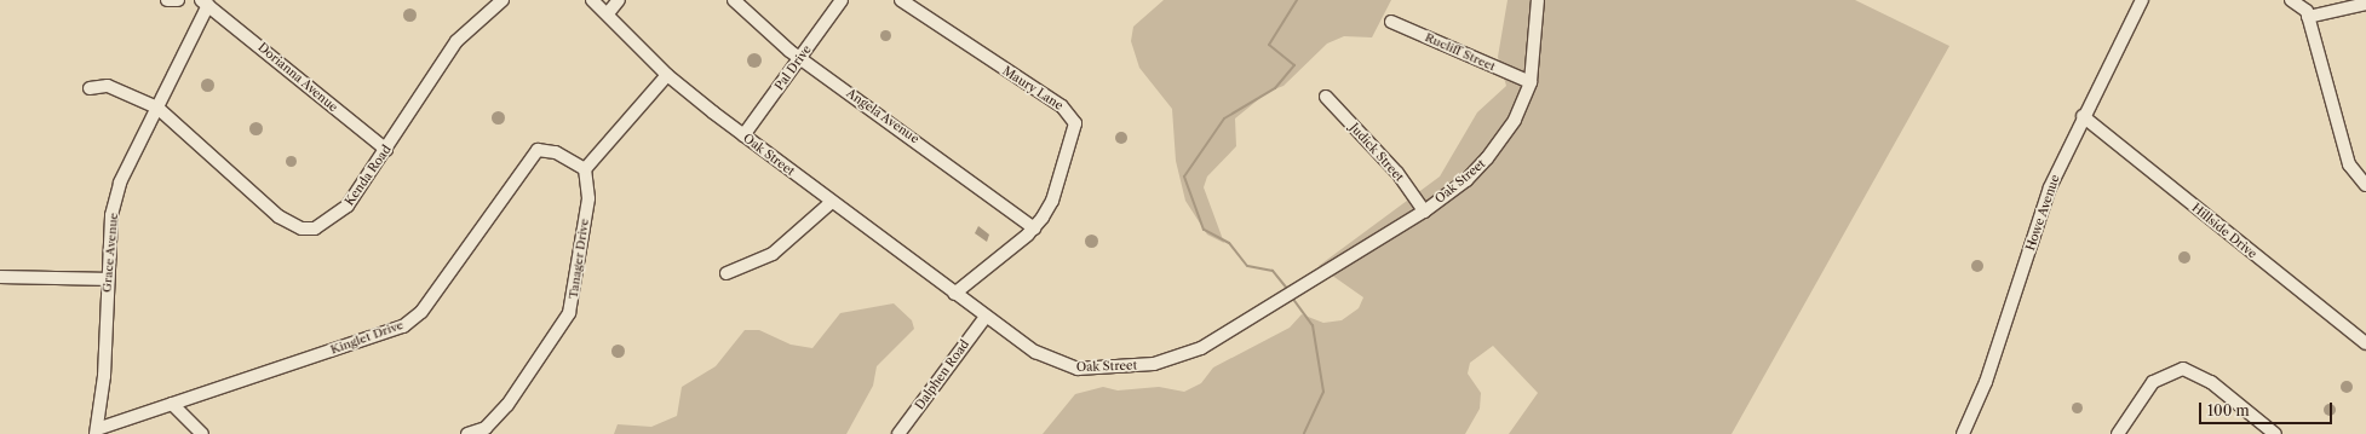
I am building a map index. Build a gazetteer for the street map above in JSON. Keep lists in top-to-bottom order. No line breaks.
{"streets":{"street":["Rucliff Street","Pal Drive","Dorianna Avenue","Maury Lane","Angela Avenue","Judick Street","Oak Street","Kenda Road","Howe Avenue","Hillside Drive","Grace Avenue","Tanager Drive","Kinglet Drive","Dalphen Road"]},"crossings":[["Rucliff Street","Oak Street"],["Pal Drive","Angela Avenue"],["Pal Drive","Oak Street"],["Dorianna Avenue","Kenda Road"],["Dorianna Avenue","Grace Avenue"],["Maury Lane","Angela Avenue"],["Maury Lane","Oak Street"],["Judick Street","Oak Street"],["Oak Street","Dalphen Road"],["Kenda Road","Grace Avenue"],["Howe Avenue","Hillside Drive"],["Grace Avenue","Kinglet Drive"],["Tanager Drive","Kinglet Drive"]],"scale_bar":"100 m"}
